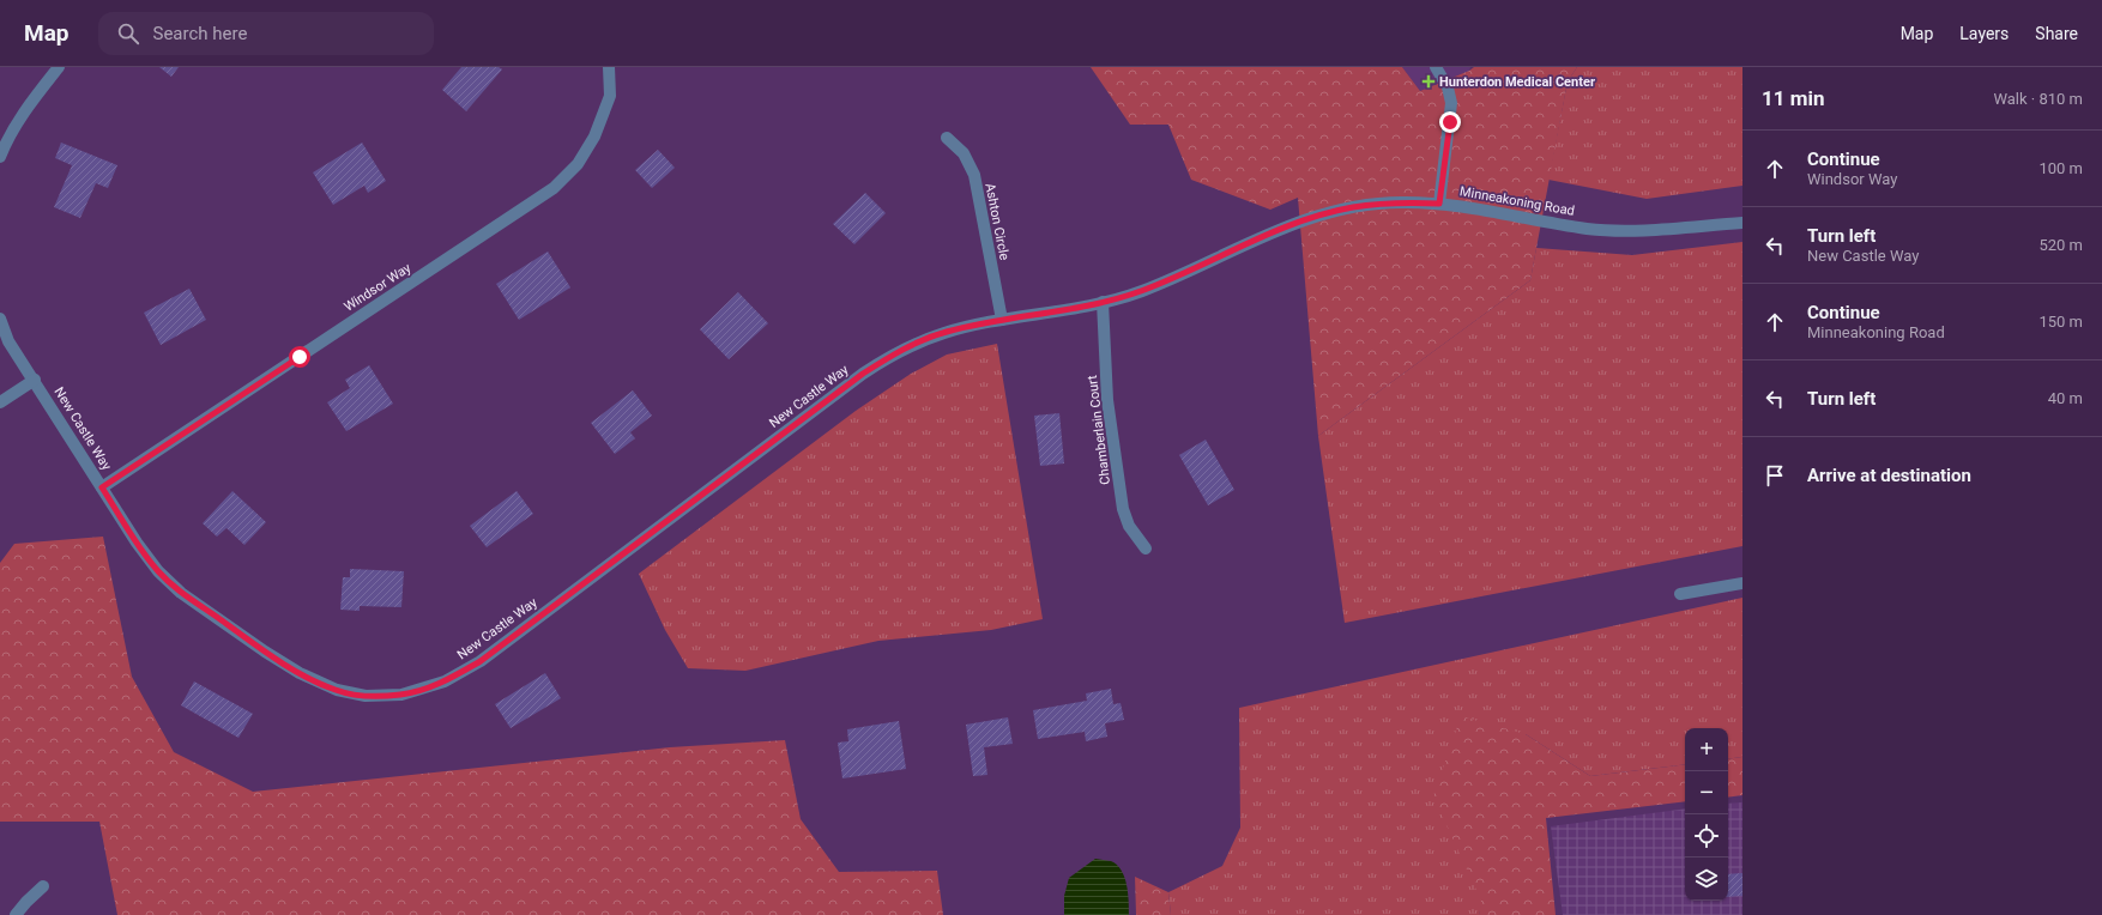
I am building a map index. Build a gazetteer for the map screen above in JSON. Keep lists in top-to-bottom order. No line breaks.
{"streets":{"street":["Minneakoning Road","Ashton Circle","Windsor Way","New Castle Way","Chamberlain Court"]},"crossings":[["Minneakoning Road","New Castle Way"],["Minneakoning Road","Chamberlain Court"],["Ashton Circle","New Castle Way"],["Windsor Way","New Castle Way"],["New Castle Way","Chamberlain Court"]],"places":{"health":["Hunterdon Medical Center"]},"page":{"header":"Map","search":"Search here","nav":["Map","Layers","Share"],"heading":["11 min","Walk · 810 m"],"list":[["Continue","Windsor Way","100 m"],["Turn left","New Castle Way","520 m"],["Continue","Minneakoning Road","150 m"],["Turn left","40 m"],"Arrive at destination"],"map_buttons":["+","−"]}}
